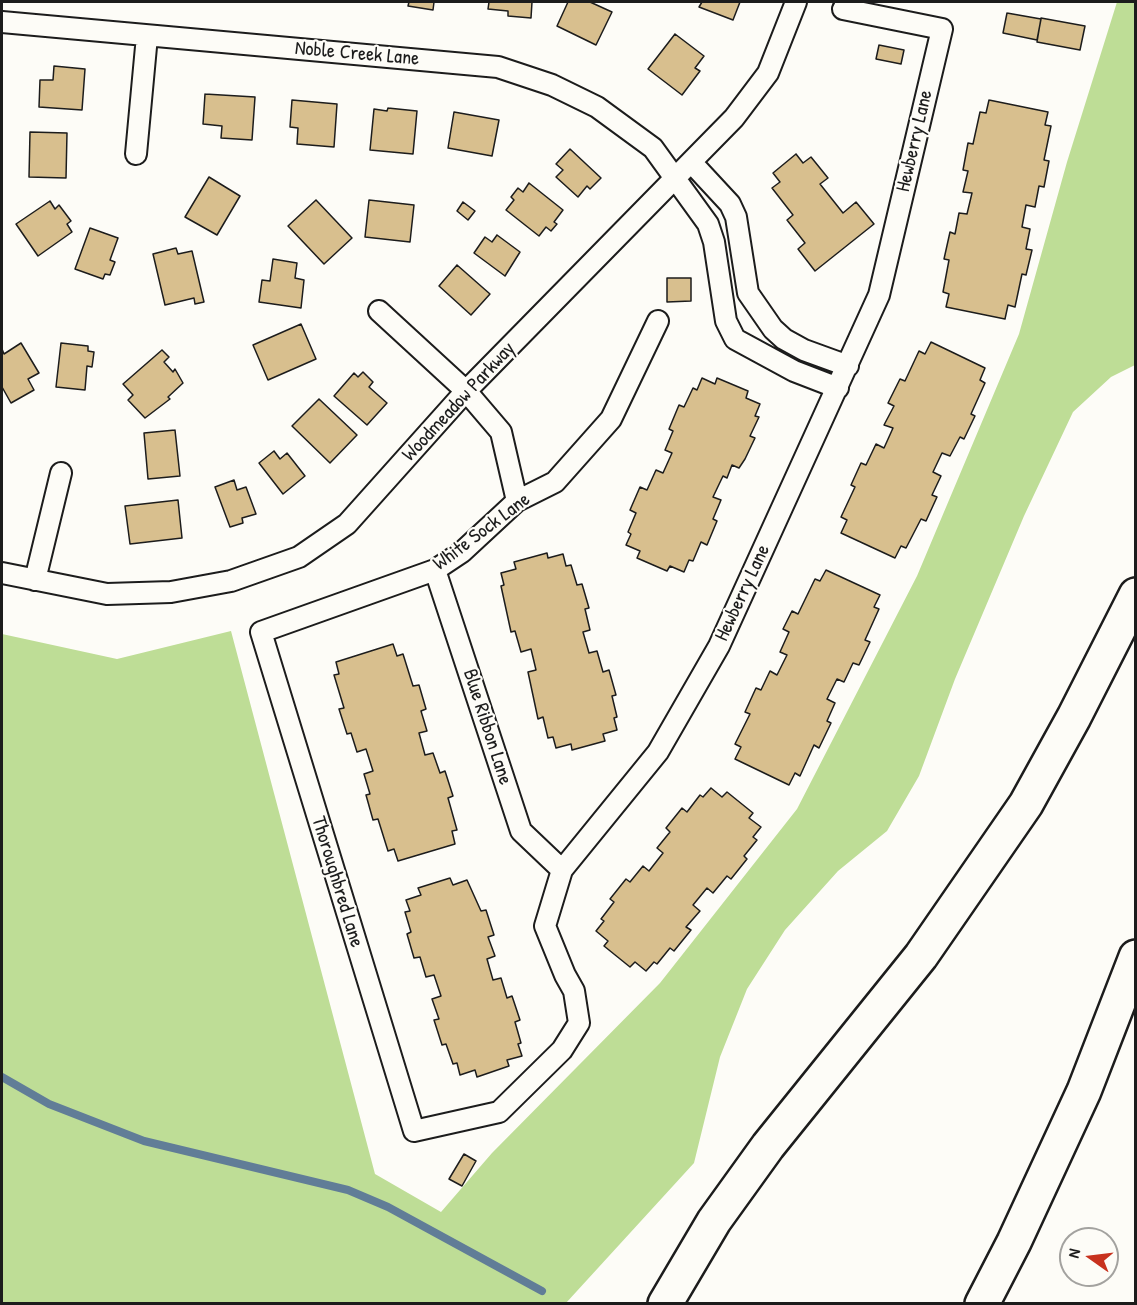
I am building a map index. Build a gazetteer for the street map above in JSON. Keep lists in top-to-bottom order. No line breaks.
{"streets":{"street":["Noble Creek Lane","Hewberry Lane","Woodmeadow Parkway","White Sock Lane","Blue Ribbon Lane","Thoroughbred Lane"]},"crossings":[["Noble Creek Lane","Hewberry Lane"],["Noble Creek Lane","Woodmeadow Parkway"],["Hewberry Lane","Blue Ribbon Lane"],["Hewberry Lane","Thoroughbred Lane"],["White Sock Lane","Blue Ribbon Lane"],["White Sock Lane","Thoroughbred Lane"]],"north":"left"}
